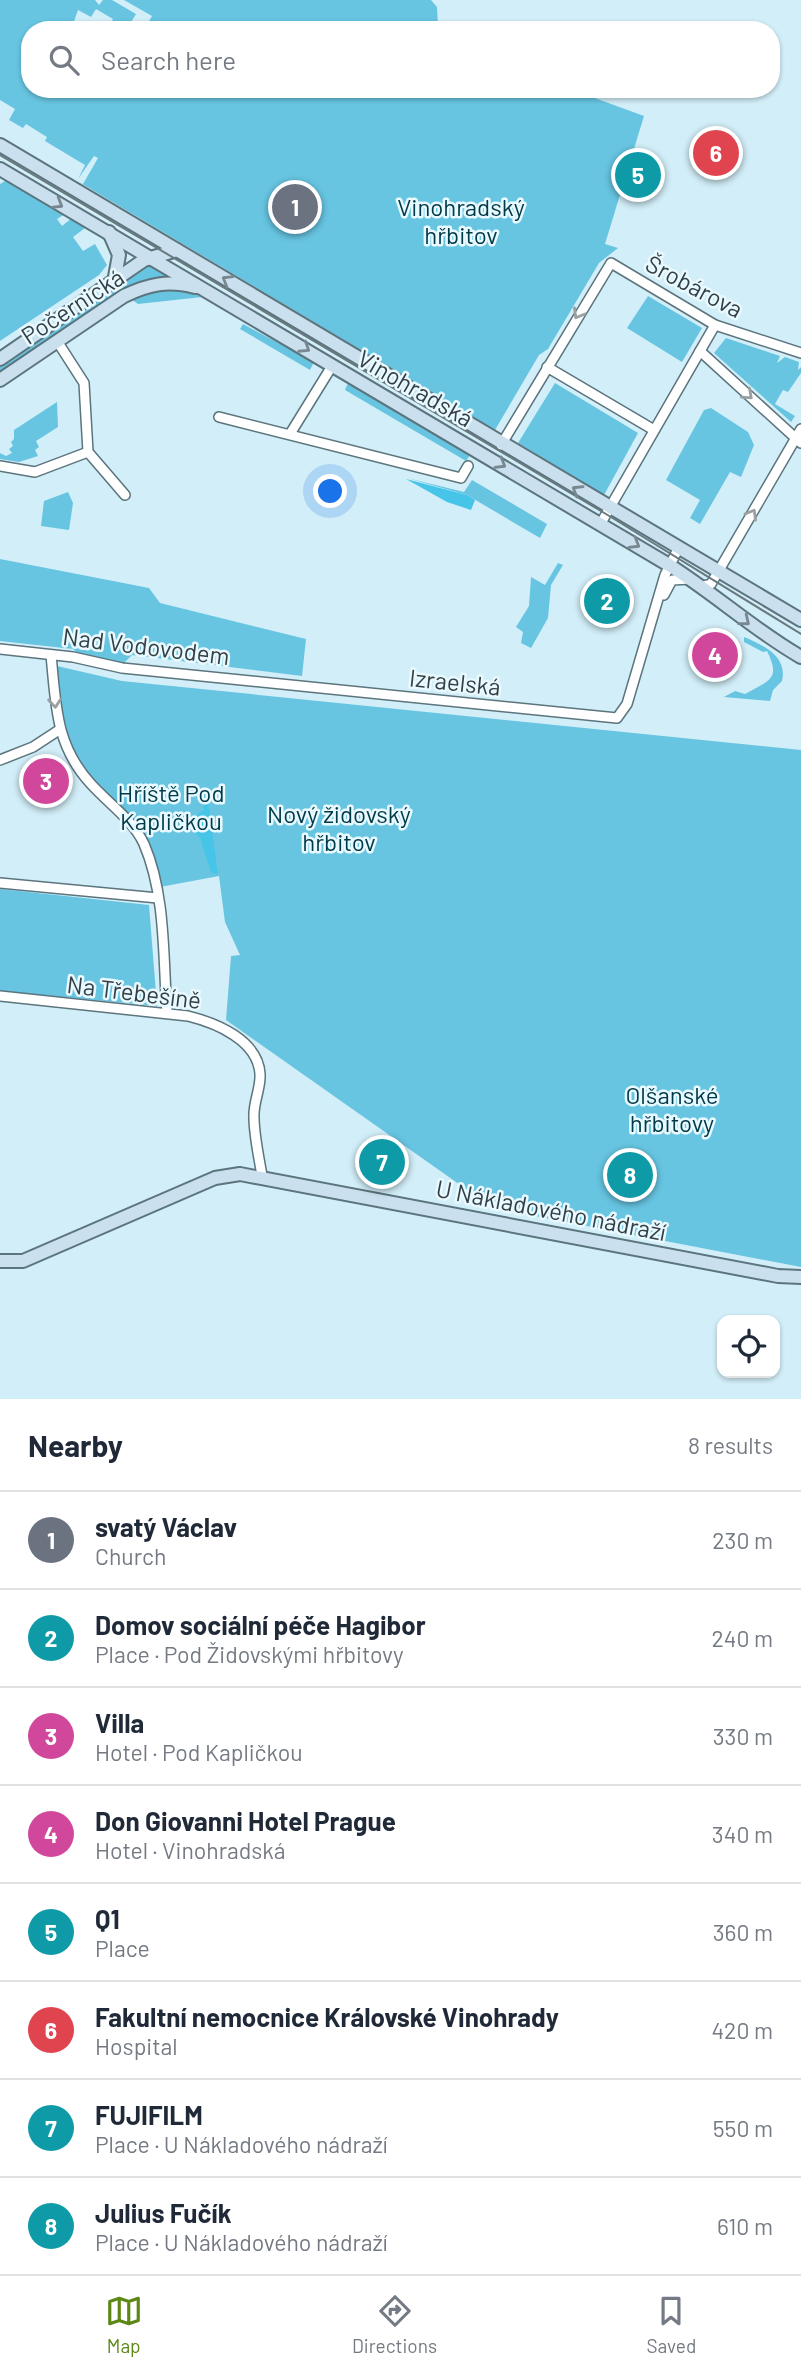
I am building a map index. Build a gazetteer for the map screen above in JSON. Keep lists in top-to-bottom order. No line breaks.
{"streets":{"main road":["Počernická","Vinohradská","U Nákladového nádraží"],"street":["Šrobárova","Nad Vodovodem","Izraelská","Na Třebešíně"]},"crossings":[["Počernická","Vinohradská"],["Nad Vodovodem","Izraelská"],["Na Třebešíně","U Nákladového nádraží"]],"parks":["Vinohradský hřbitov","Hříště Pod Kapličkou","Nový židovský hřbitov","Olšanské hřbitovy"],"page":{"search":"Search here","pins":["6","5","1","2","4","3","7","8"],"heading":["Nearby","8 results"],"list":[{"mark":"1","name":"svatý Václav","note":"Church","value":"230 m"},{"mark":"2","name":"Domov sociální péče Hagibor","note":"Place · Pod Židovskými hřbitovy","value":"240 m"},{"mark":"3","name":"Villa","note":"Hotel · Pod Kapličkou","value":"330 m"},{"mark":"4","name":"Don Giovanni Hotel Prague","note":"Hotel · Vinohradská","value":"340 m"},{"mark":"5","name":"Q1","note":"Place","value":"360 m"},{"mark":"6","name":"Fakultní nemocnice Královské Vinohrady","note":"Hospital","value":"420 m"},{"mark":"7","name":"FUJIFILM","note":"Place · U Nákladového nádraží","value":"550 m"},{"mark":"8","name":"Julius Fučík","note":"Place · U Nákladového nádraží","value":"610 m"}],"nav":["Map","Directions","Saved"]}}
